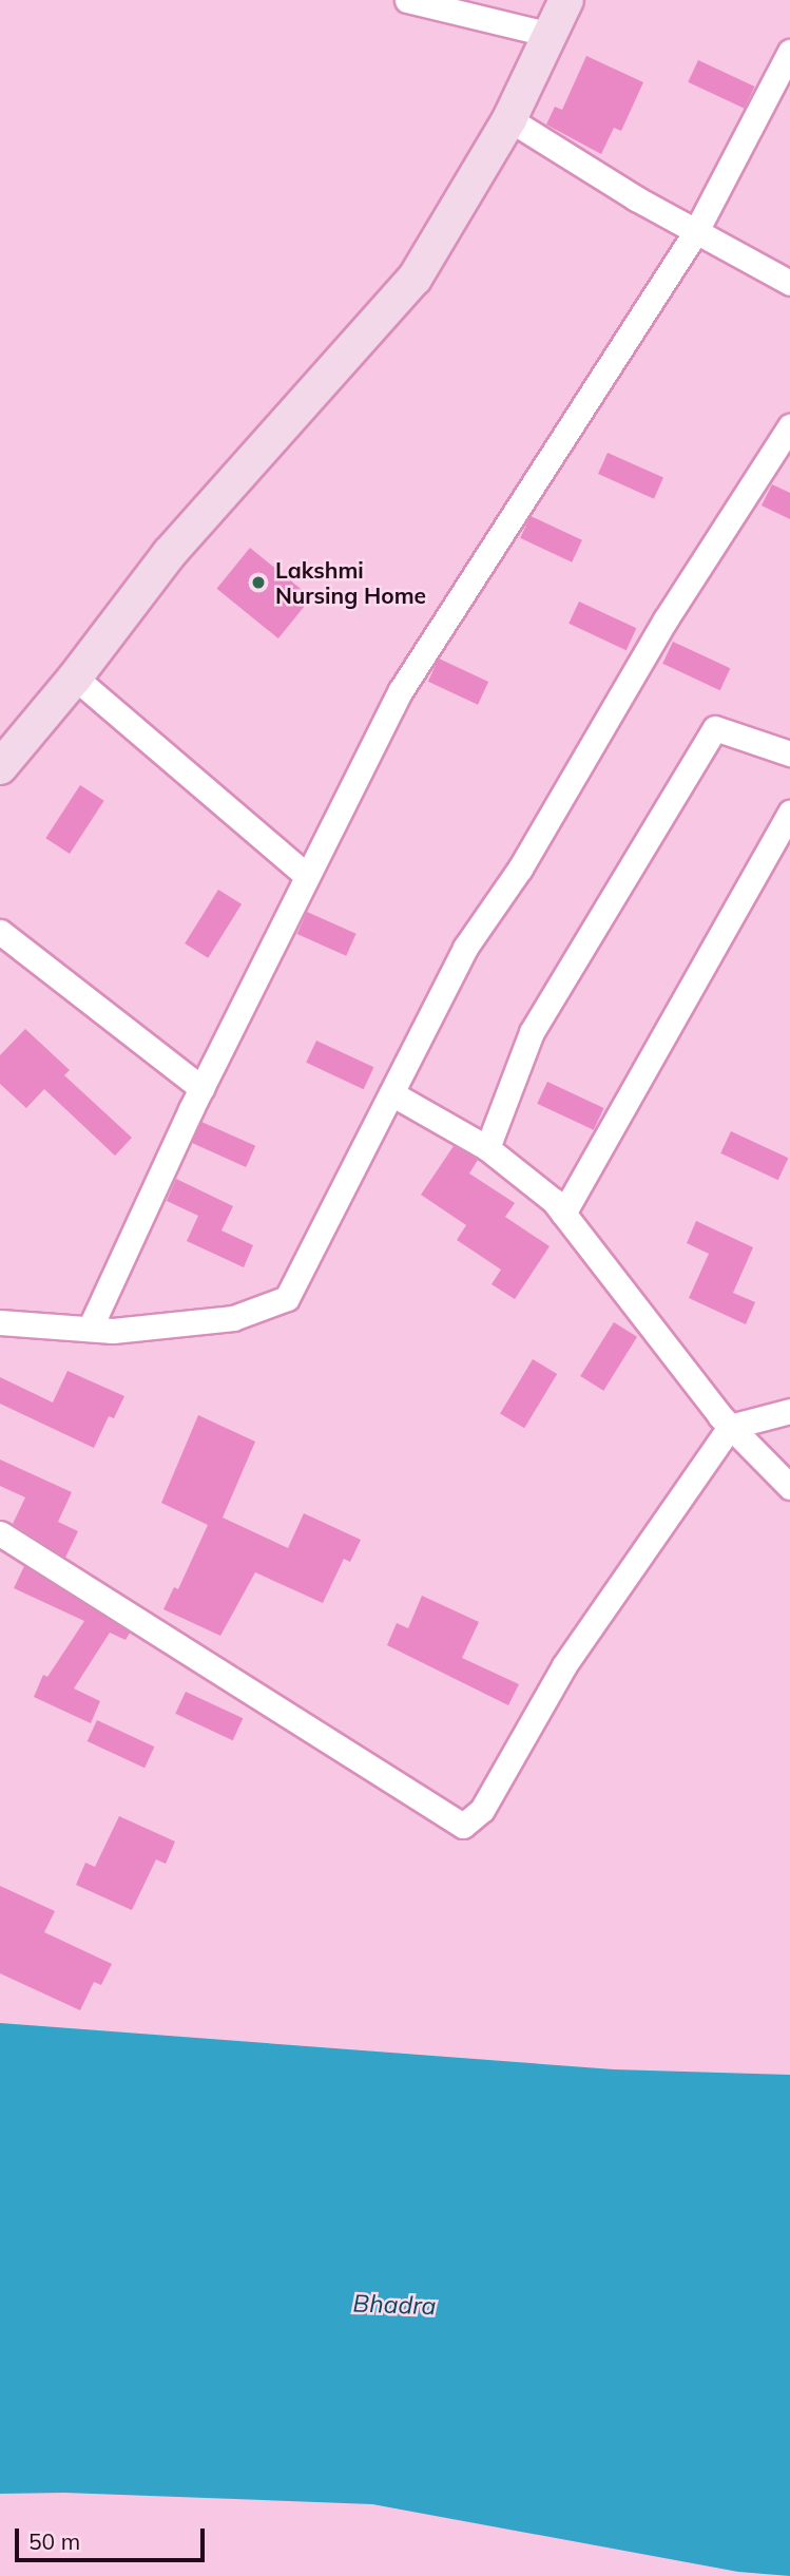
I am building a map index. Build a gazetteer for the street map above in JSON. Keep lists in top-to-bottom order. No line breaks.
{"water":["Bhadra"],"places":["Lakshmi Nursing Home"],"scale_bar":"50 m"}
